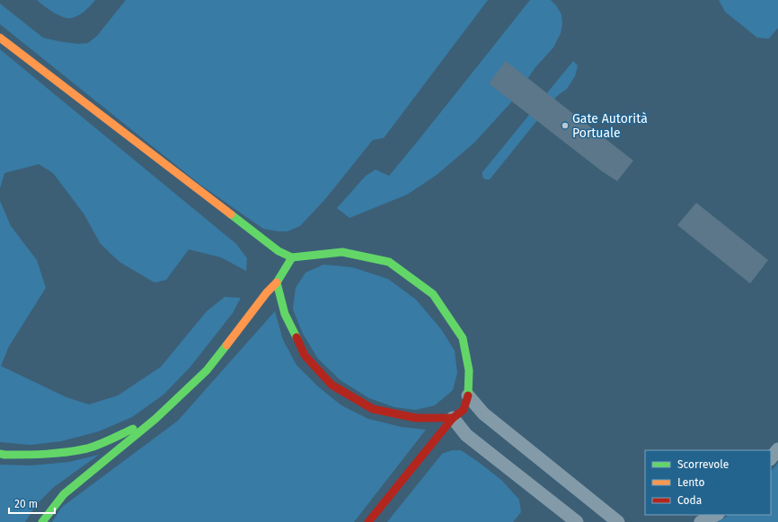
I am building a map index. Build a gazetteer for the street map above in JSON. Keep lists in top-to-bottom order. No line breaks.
{"places":["Gate Autorità Portuale"],"legend":["Scorrevole","Lento","Coda"],"scale_bar":"20 m"}
